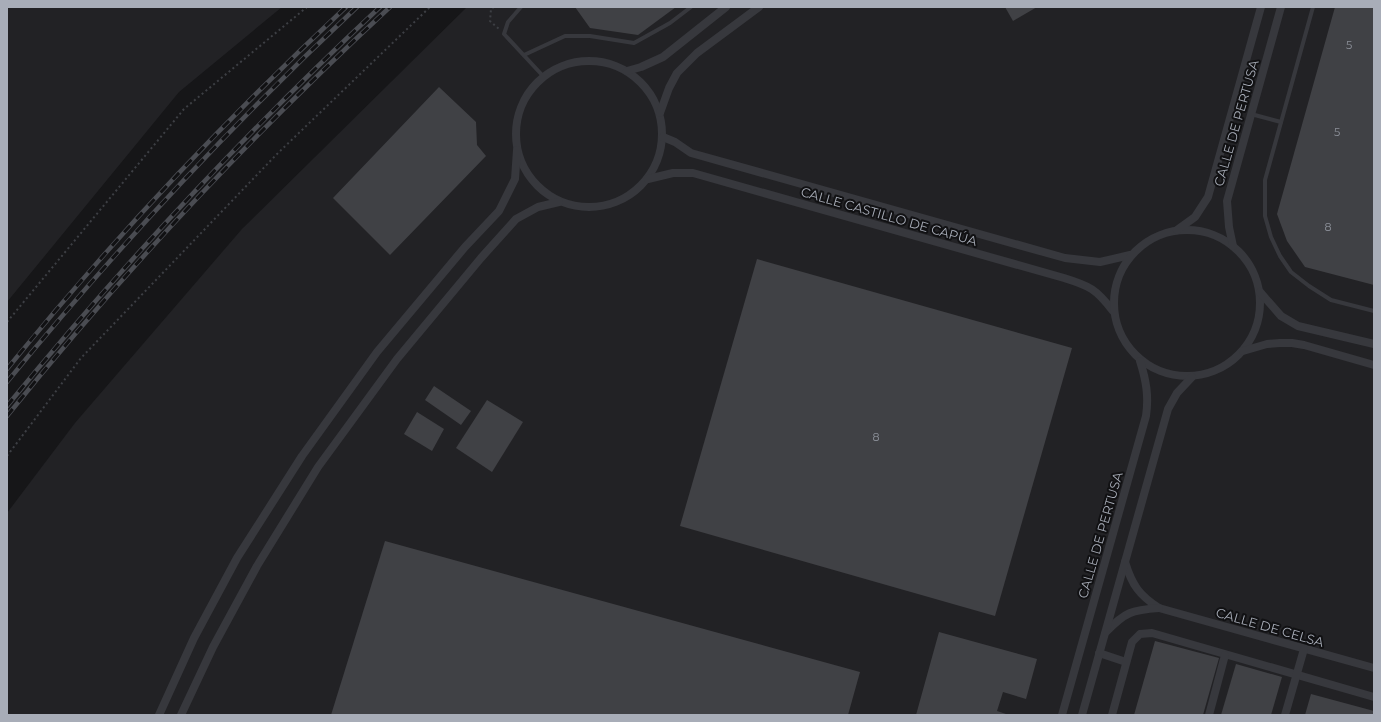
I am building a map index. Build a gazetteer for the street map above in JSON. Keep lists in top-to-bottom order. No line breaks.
{"streets":{"street":["CALLE DE PERTUSA","CALLE CASTILLO DE CAPÚA","CALLE DE CELSA"]},"house_numbers":["5","5","8","8"]}
